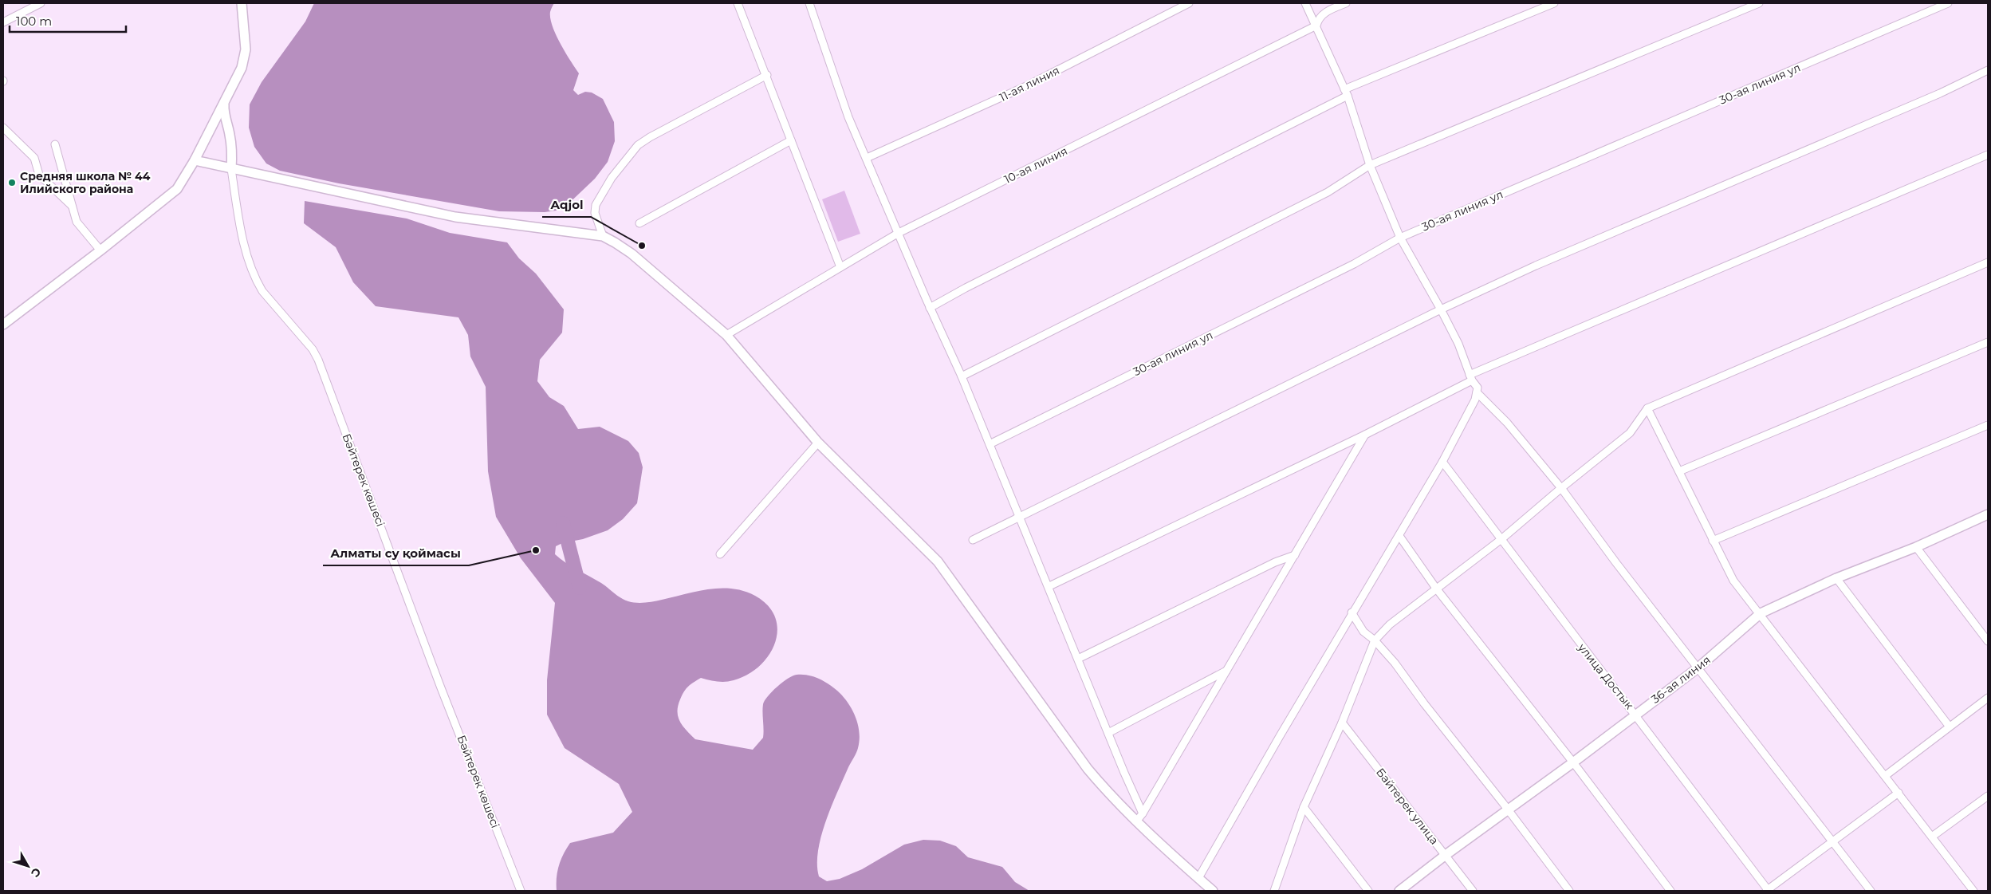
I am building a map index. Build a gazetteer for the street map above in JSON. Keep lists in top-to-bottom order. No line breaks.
{"streets":{"street":["11-ая линия","30-ая линия ул","10-ая линия","Бәйтерек көшесі","улица Достык","36-ая линия","Байтерек улица"]},"crossings":[["улица Достык","36-ая линия"],["36-ая линия","Байтерек улица"]],"places":["Средняя школа № 44 Илийского района","Aqjol","Алматы су қоймасы"],"scale_bar":"100 m","north":"bottom right"}
